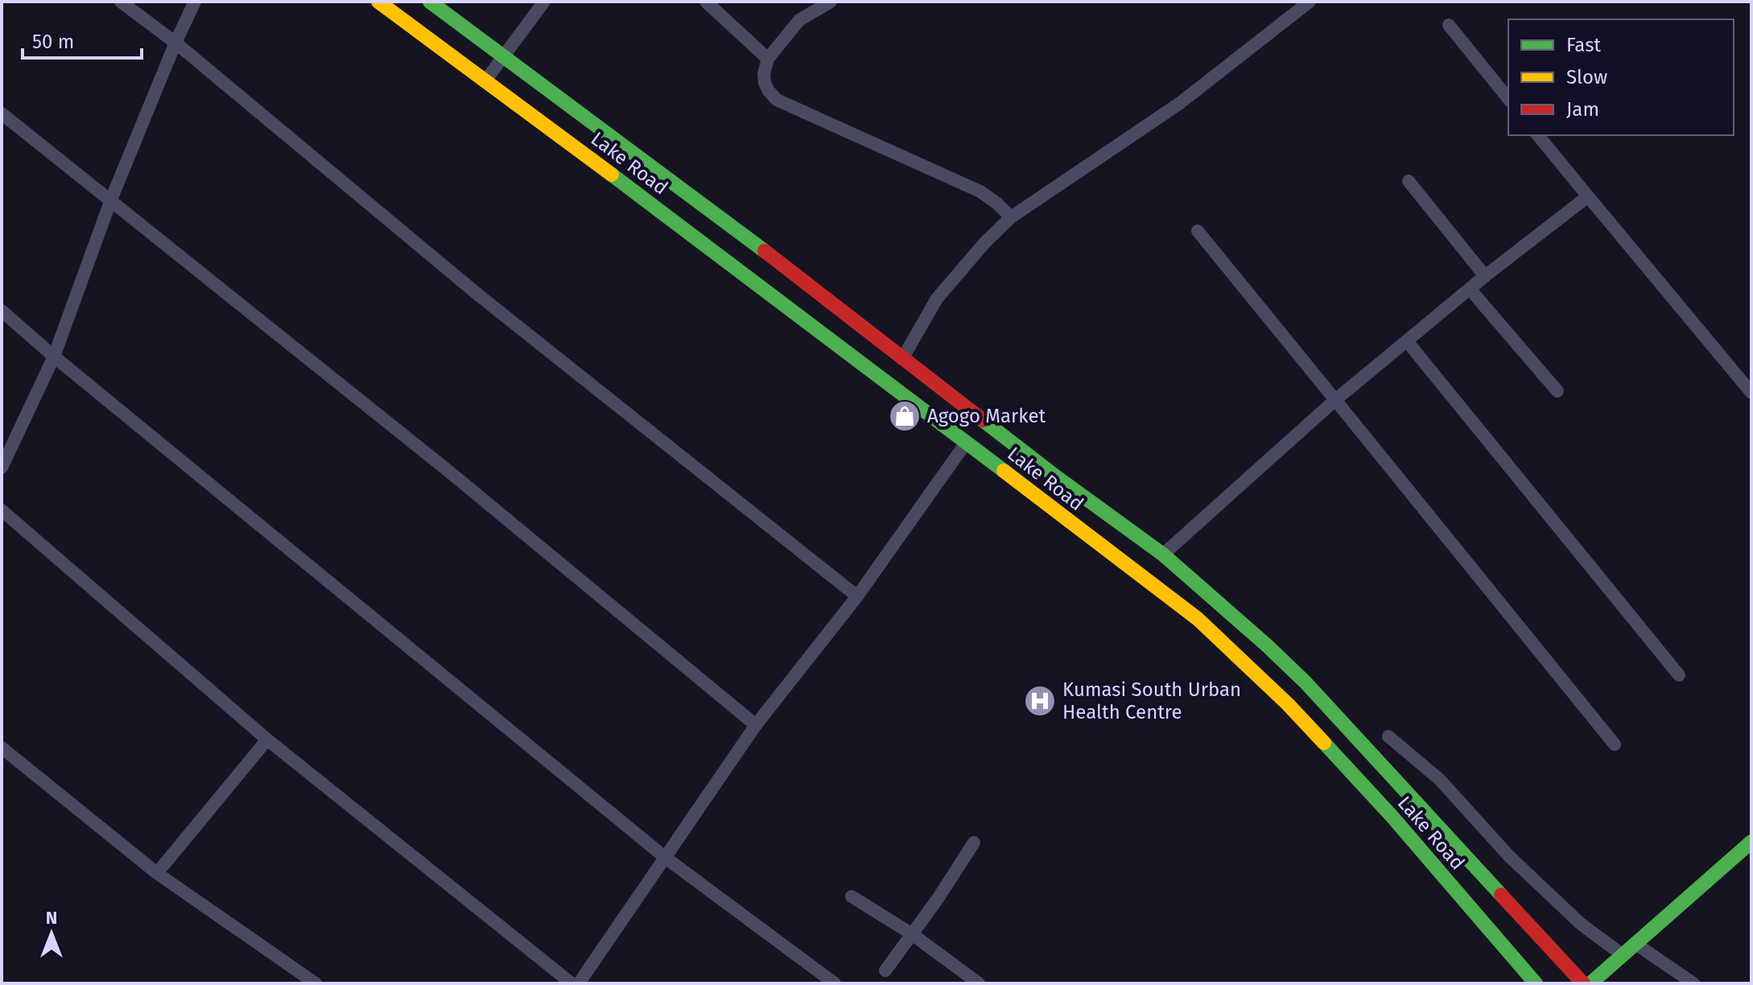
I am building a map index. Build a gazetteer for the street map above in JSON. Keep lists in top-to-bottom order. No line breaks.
{"streets":{"main road":["Lake Road"]},"places":{"shop":["Agogo Market"],"hospital":["Kumasi South Urban Health Centre"]},"legend":["Fast","Slow","Jam"],"scale_bar":"50 m","north":"top"}
